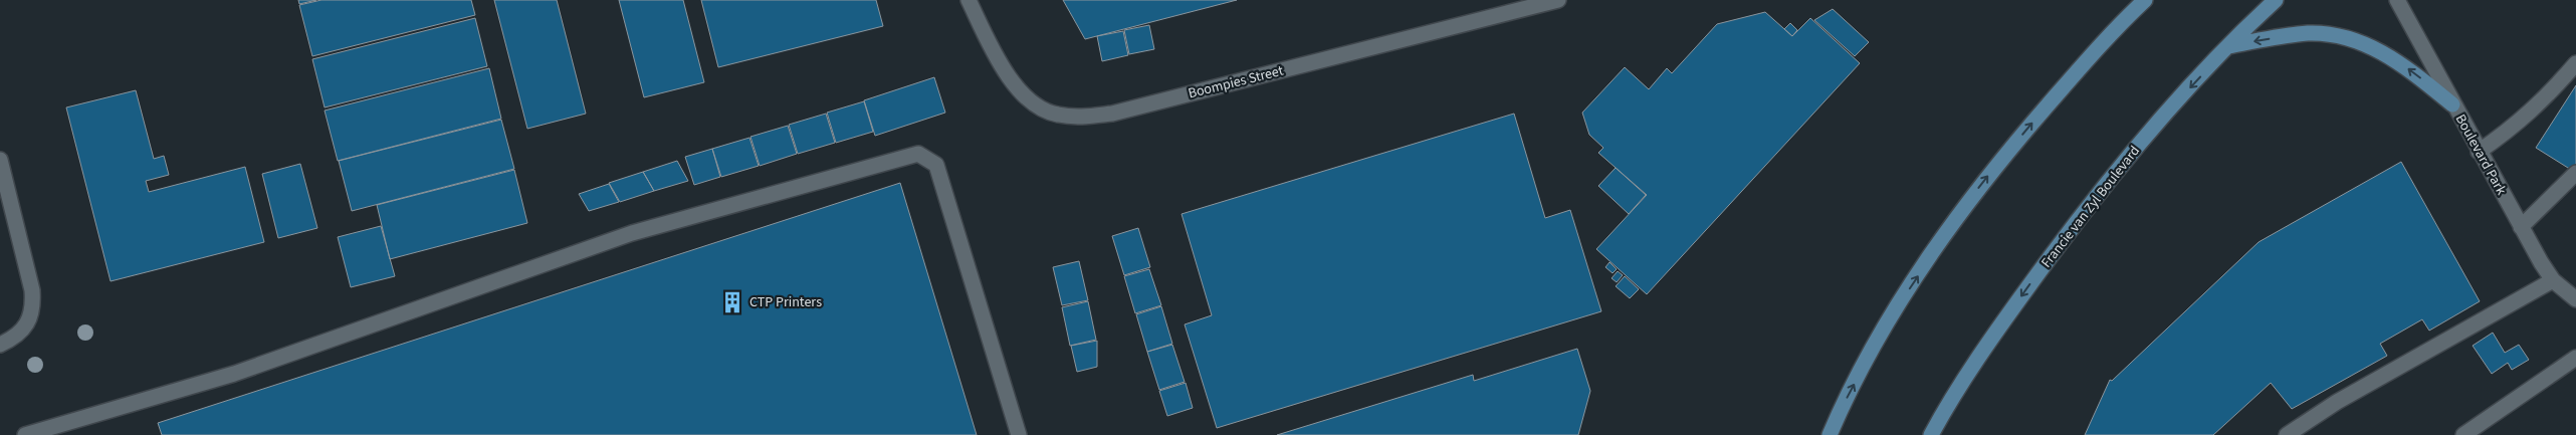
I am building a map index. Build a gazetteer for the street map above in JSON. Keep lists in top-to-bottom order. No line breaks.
{"streets":{"main road":["Francie van Zyl Boulevard"],"street":["Boompies Street","Boulevard Park"]},"places":{"building":["CTP Printers"]}}
